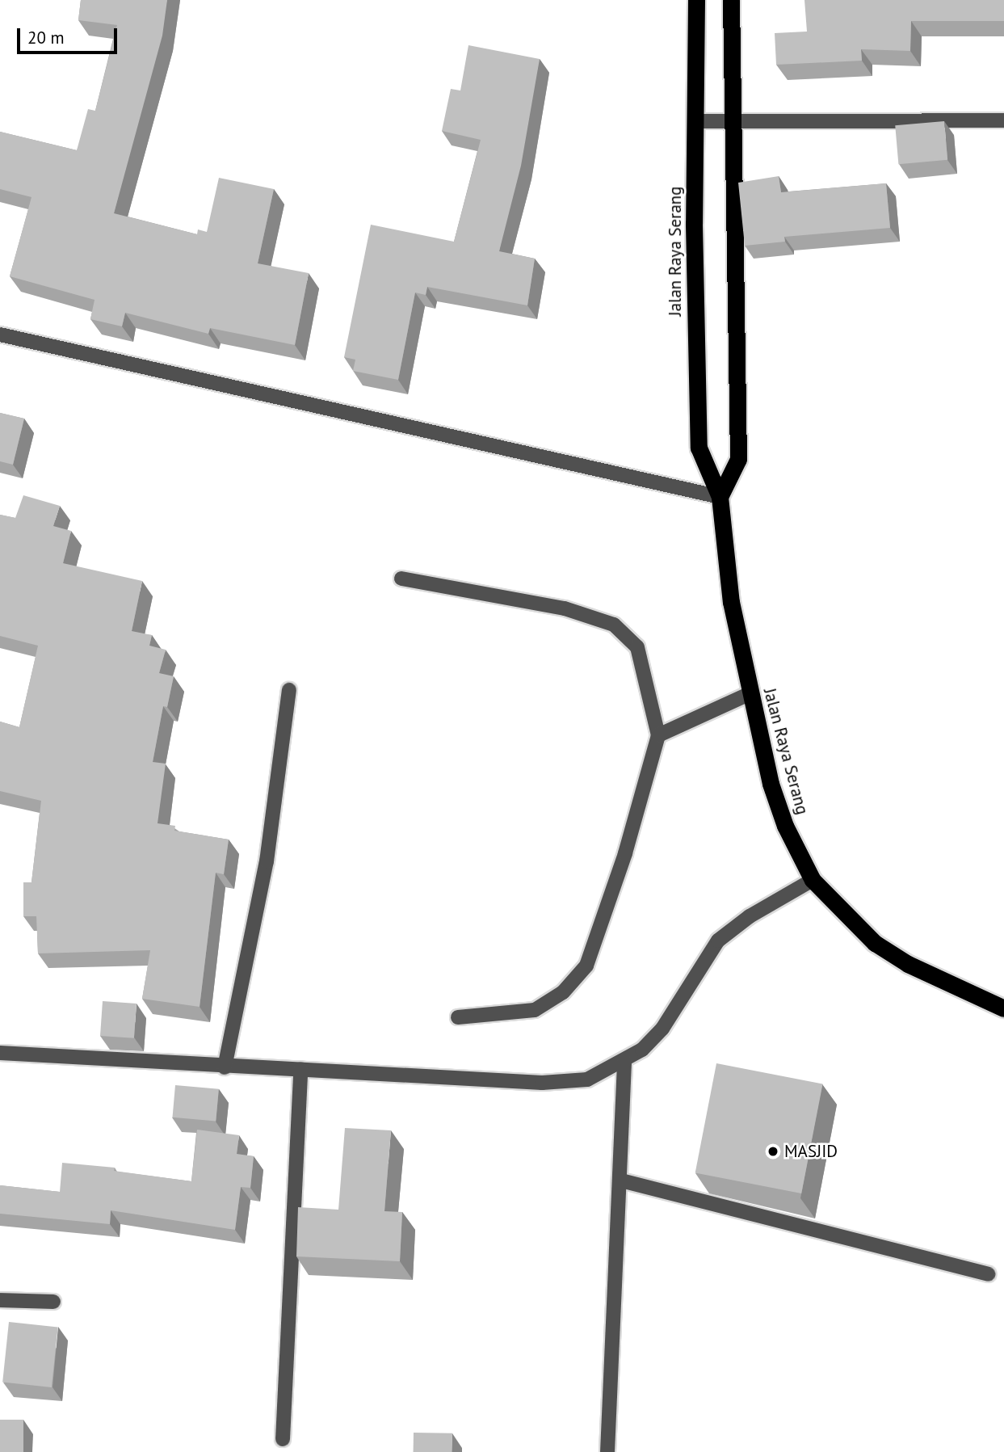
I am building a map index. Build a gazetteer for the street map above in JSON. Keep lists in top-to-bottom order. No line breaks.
{"streets":{"highway":["Jalan Raya Serang"]},"places":["MASJID"],"scale_bar":"20 m"}
